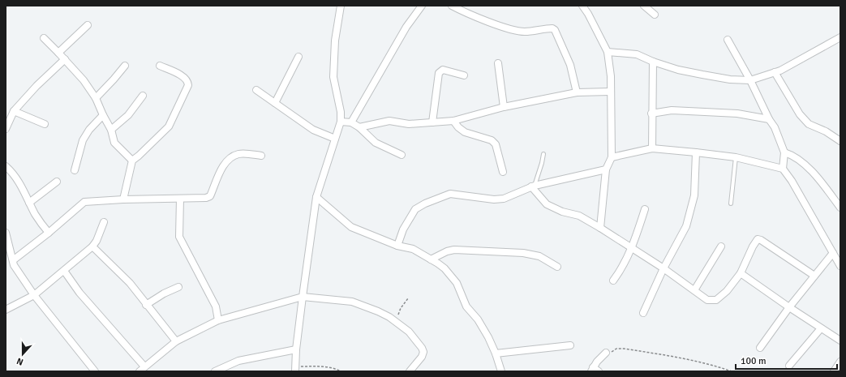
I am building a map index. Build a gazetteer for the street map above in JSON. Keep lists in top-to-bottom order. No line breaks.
{"scale_bar":"100 m","north":"bottom"}
